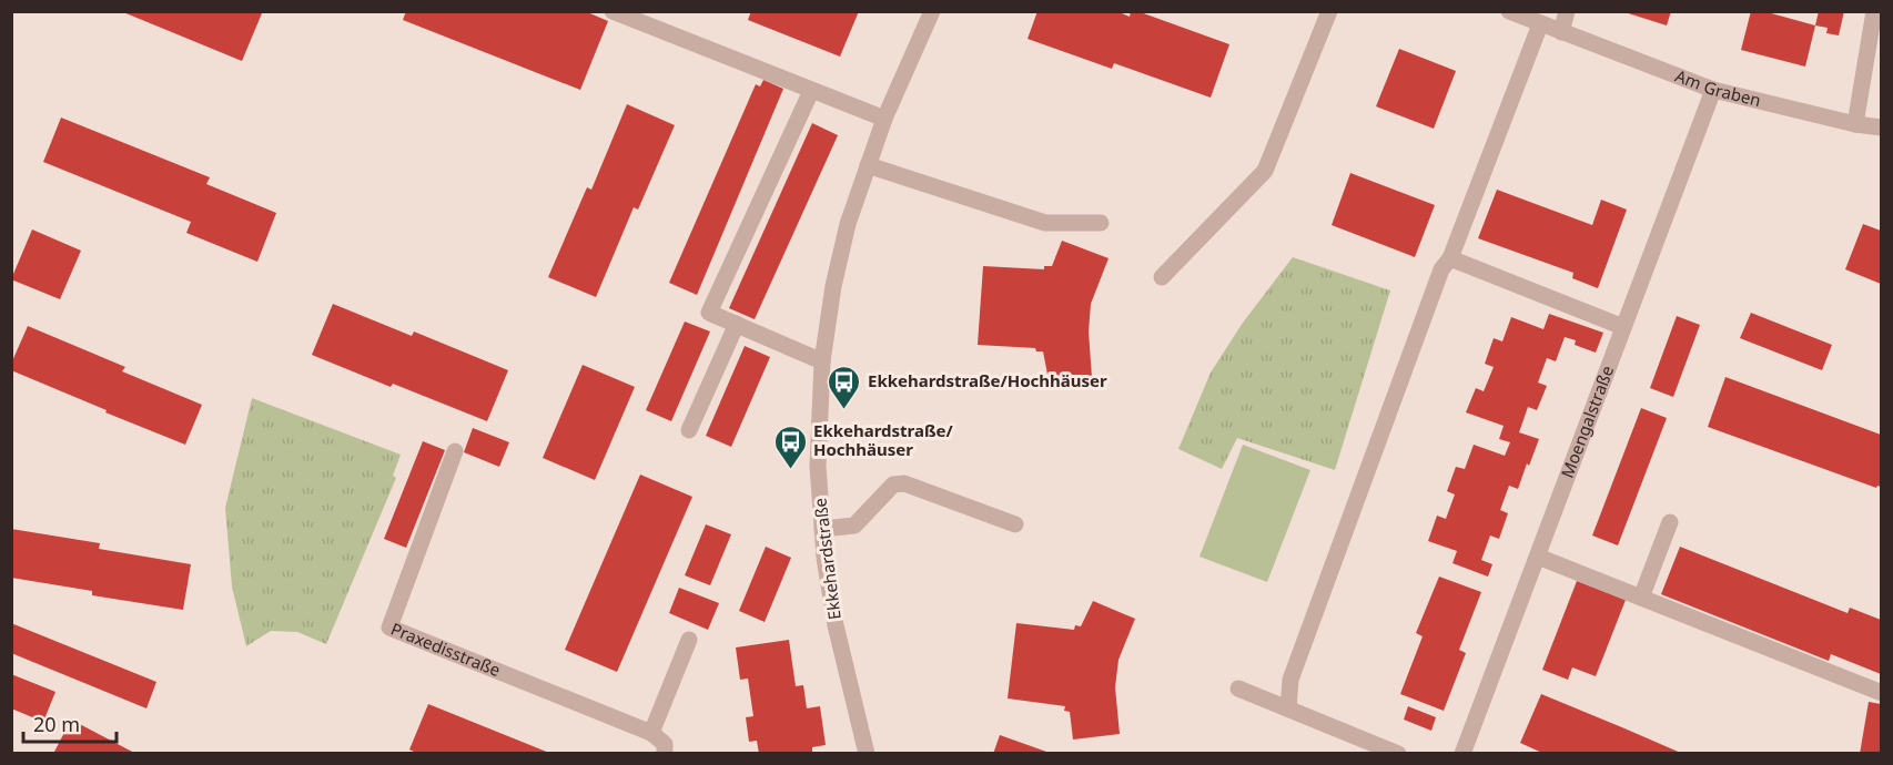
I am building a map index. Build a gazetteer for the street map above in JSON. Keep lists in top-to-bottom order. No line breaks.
{"streets":{"street":["Am Graben","Moengalstraße","Ekkehardstraße","Praxedisstraße"]},"crossings":[["Am Graben","Moengalstraße"]],"places":{"bus stop":["Ekkehardstraße/Hochhäuser","Ekkehardstraße/ Hochhäuser"]},"scale_bar":"20 m"}
